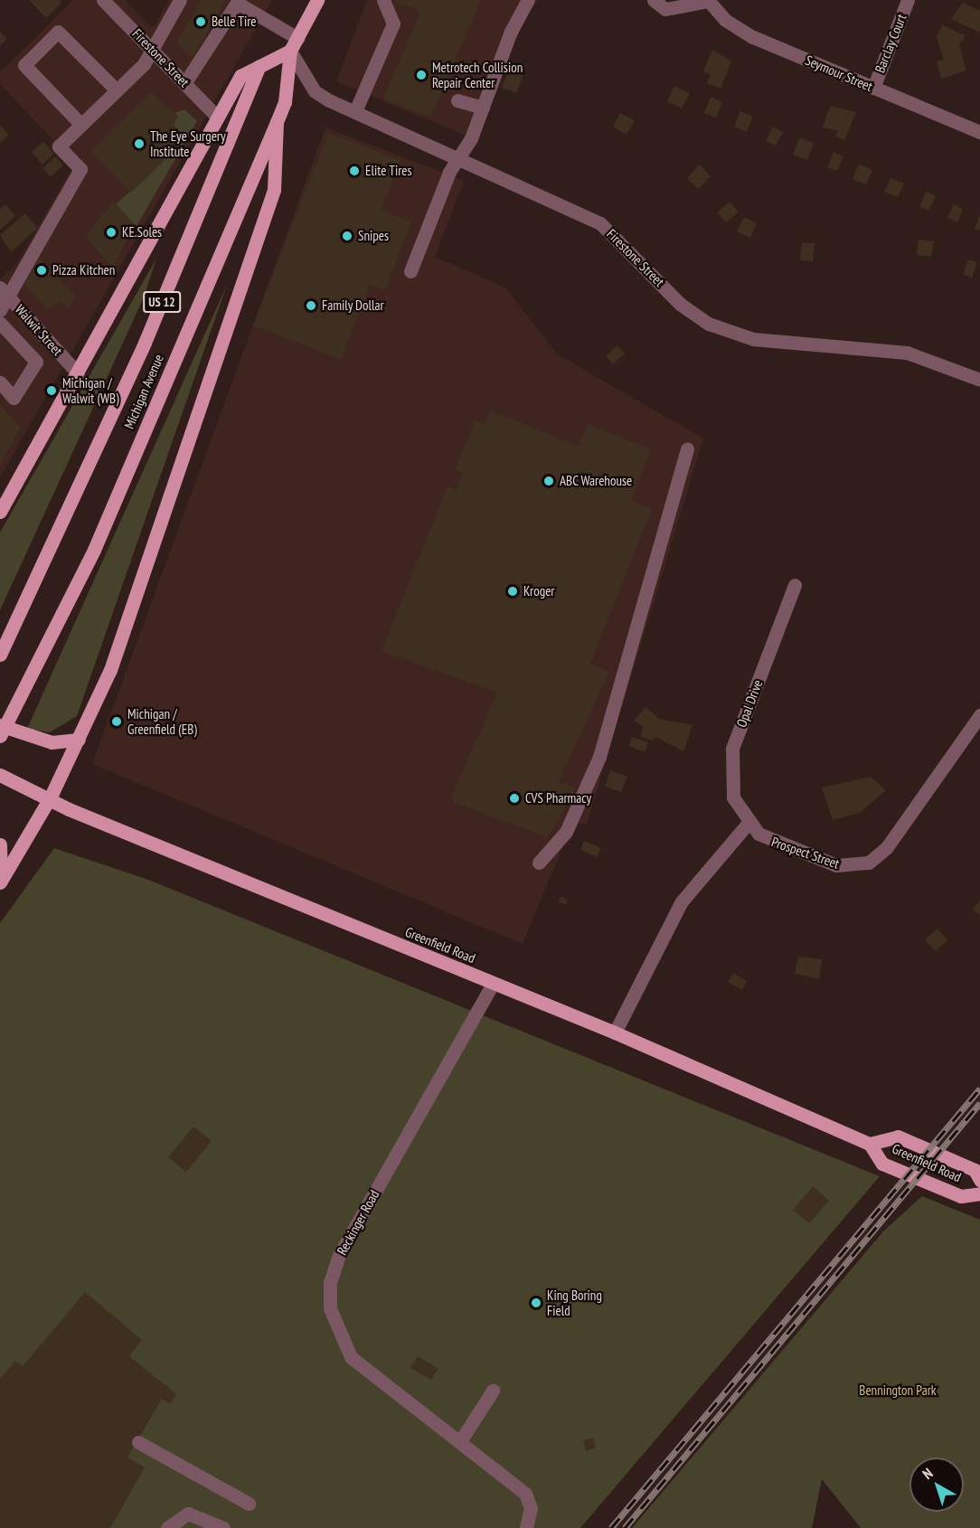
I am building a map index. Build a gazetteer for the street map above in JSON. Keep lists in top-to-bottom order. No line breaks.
{"streets":{"main road":["US 12","Michigan Avenue","Greenfield Road"],"street":["Barclay Court","Firestone Street","Seymour Street","Walwit Street","Opal Drive","Prospect Street","Reckinger Road"]},"crossings":[["Barclay Court","Seymour Street"],["Firestone Street","Michigan Avenue"],["Opal Drive","Prospect Street"],["Greenfield Road","Reckinger Road"]],"parks":["Bennington Park"],"places":["Belle Tire","Metrotech Collision Repair Center","The Eye Surgery Institute","Elite Tires","KE.Soles","Snipes","Pizza Kitchen","Family Dollar","Michigan / Walwit (WB)","ABC Warehouse","Kroger","Michigan / Greenfield (EB)","CVS Pharmacy","King Boring Field"],"north":"top left"}
